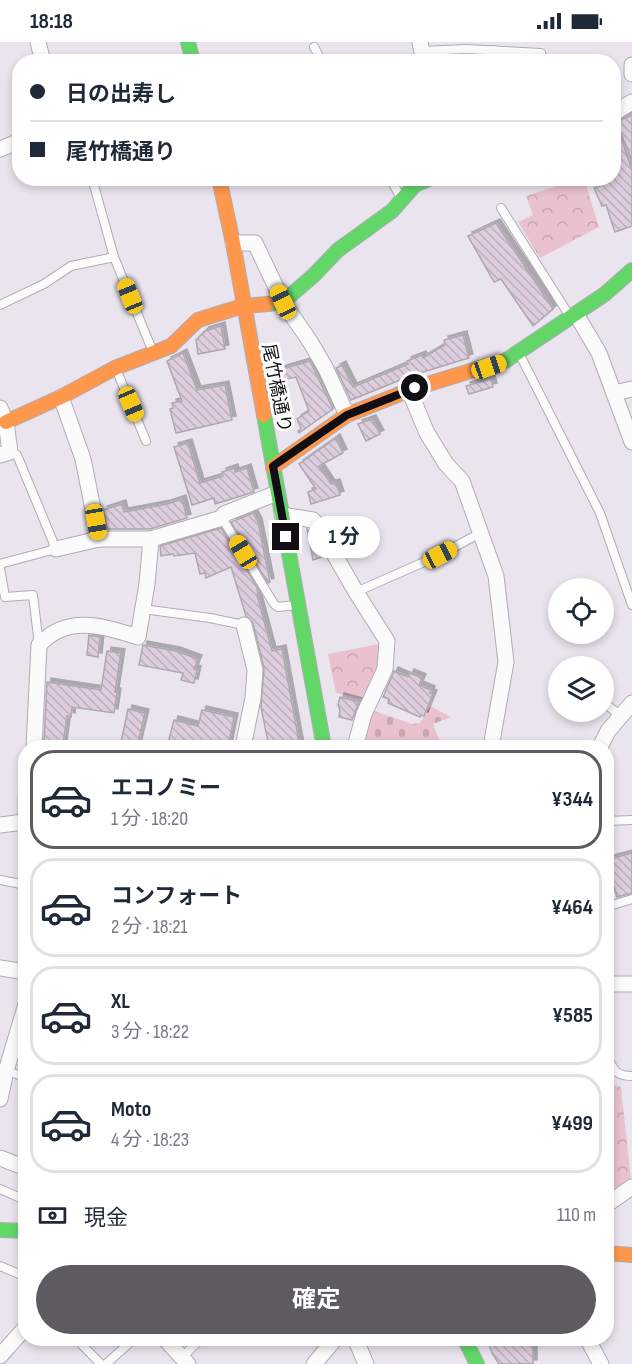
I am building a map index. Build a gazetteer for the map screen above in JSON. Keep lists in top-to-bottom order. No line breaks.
{"streets":{"street":["尾竹橋通り"]},"page":{"status":"18:18","banner":["日の出寿し","尾竹橋通り"],"bubble":"1 分","list":[{"name":"エコノミー","note":"1 分 · 18:20","value":"¥344"},{"name":"コンフォート","note":"2 分 · 18:21","value":"¥464"},{"name":"XL","note":"3 分 · 18:22","value":"¥585"},{"name":"Moto","note":"4 分 · 18:23","value":"¥499"}],"pay":["現金","110 m"],"buttons":"確定"}}
